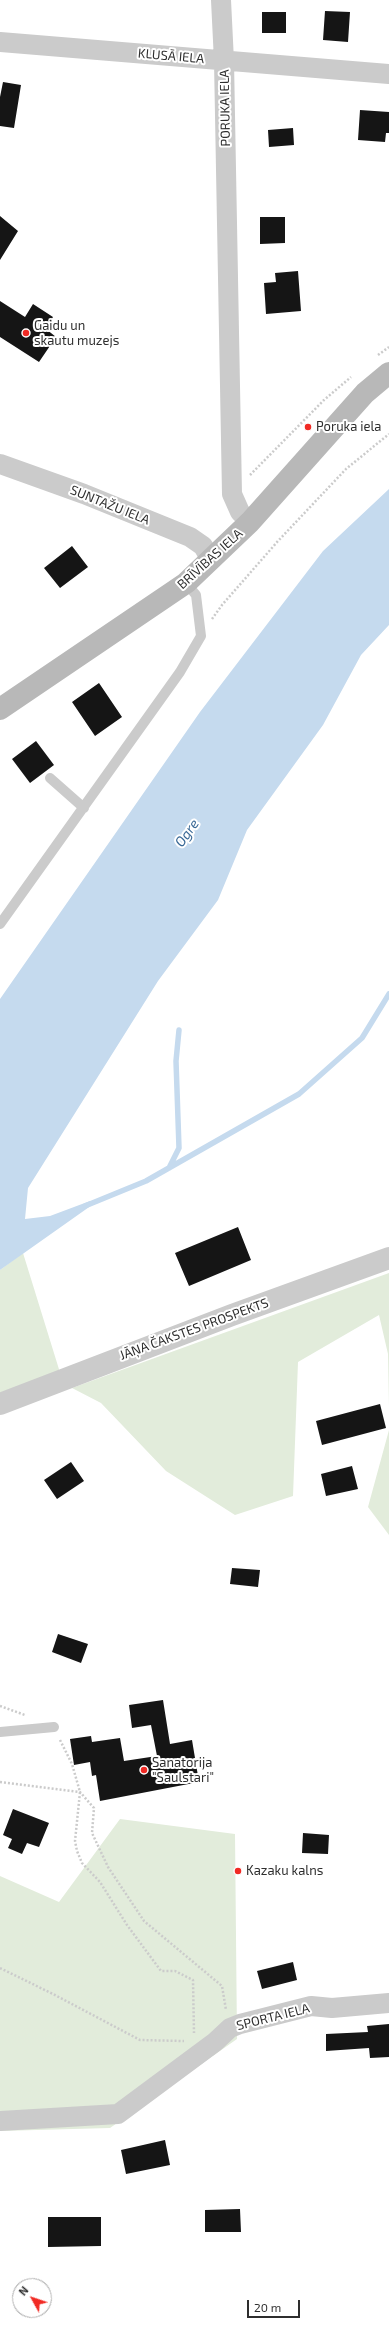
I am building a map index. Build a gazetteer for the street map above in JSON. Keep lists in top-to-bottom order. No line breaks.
{"streets":{"main road":["BRĪVĪBAS IELA"],"street":["KLUSĀ IELA","PORUKA IELA","SUNTAŽU IELA","JĀŅA ČAKSTES PROSPEKTS","SPORTA IELA"]},"crossings":[["KLUSĀ IELA","PORUKA IELA"],["PORUKA IELA","BRĪVĪBAS IELA"],["SUNTAŽU IELA","BRĪVĪBAS IELA"]],"water":["Ogre"],"places":["Gaidu un skautu muzejs","Poruka iela","Sanatorija \"Saulstari\"","Kazaku kalns"],"scale_bar":"20 m","north":"top left"}
